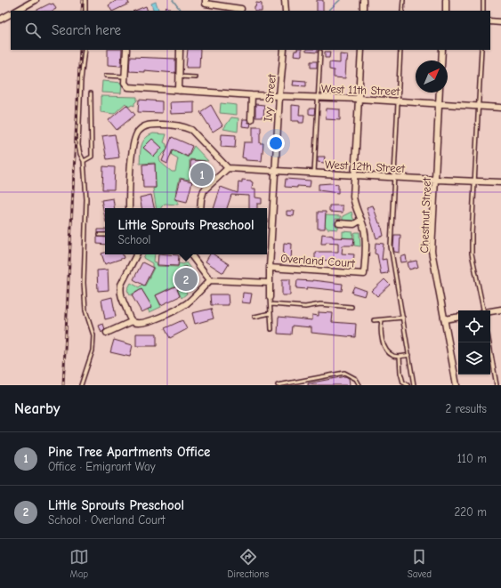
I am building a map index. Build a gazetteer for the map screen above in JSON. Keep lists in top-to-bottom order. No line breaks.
{"streets":{"street":["West 11th Street","Ivy Street","West 12th Street","Chestnut Street","Overland Court"]},"crossings":[["West 11th Street","Ivy Street"],["West 11th Street","Chestnut Street"],["Ivy Street","West 12th Street"],["Ivy Street","Overland Court"],["West 12th Street","Chestnut Street"]],"north":"top right","page":{"search":"Search here","pins":["1","2"],"popup":["Little Sprouts Preschool","School"],"heading":["Nearby","2 results"],"list":[{"mark":"1","name":"Pine Tree Apartments Office","note":"Office · Emigrant Way","value":"110 m"},{"mark":"2","name":"Little Sprouts Preschool","note":"School · Overland Court","value":"220 m"}],"nav":["Map","Directions","Saved"]}}
